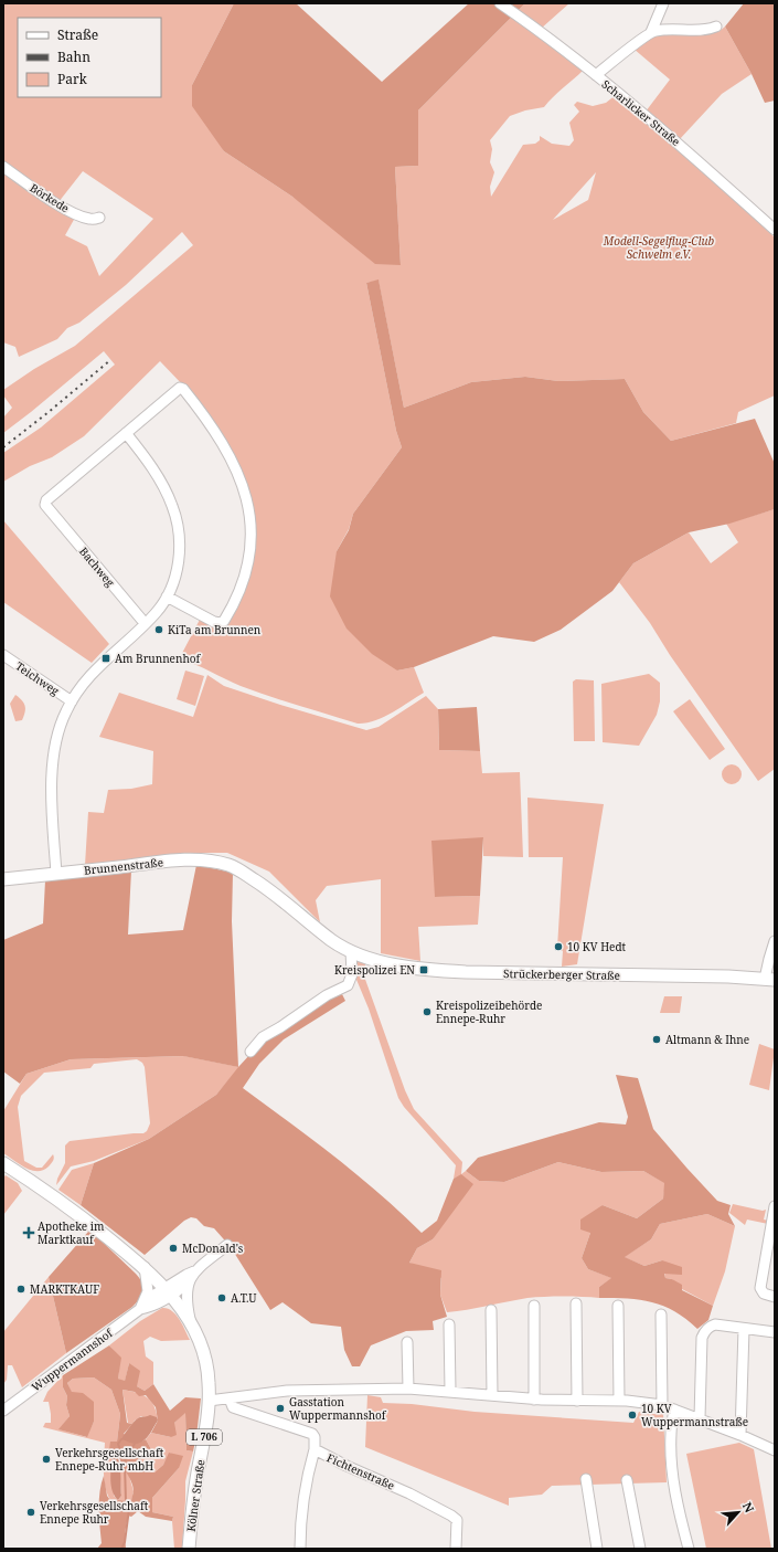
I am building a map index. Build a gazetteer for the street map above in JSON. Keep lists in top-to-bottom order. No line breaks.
{"streets":{"main road":["Brunnenstraße","Strückerberger Straße","L 706","Kölner Straße"],"street":["Scharlicker Straße","Börkede","Bachweg","Teichweg","Wuppermannshof","Fichtenstraße"]},"crossings":[["Brunnenstraße","Strückerberger Straße"],["Wuppermannshof","Kölner Straße"]],"parks":["Modell-Segelflug-Club Schwelm e.V."],"places":{"other":["KiTa am Brunnen","10 KV Hedt","Kreispolizeibehörde Ennepe-Ruhr","Altmann & Ihne","McDonald's","MARKTKAUF","A.T.U","Gasstation Wuppermannshof","10 KV Wuppermannstraße","Verkehrsgesellschaft Ennepe-Ruhr mbH","Verkehrsgesellschaft Ennepe Ruhr"],"transit":["Am Brunnenhof","Kreispolizei EN"],"health":["Apotheke im Marktkauf"]},"legend":["Straße","Bahn","Park"],"north":"top right"}
